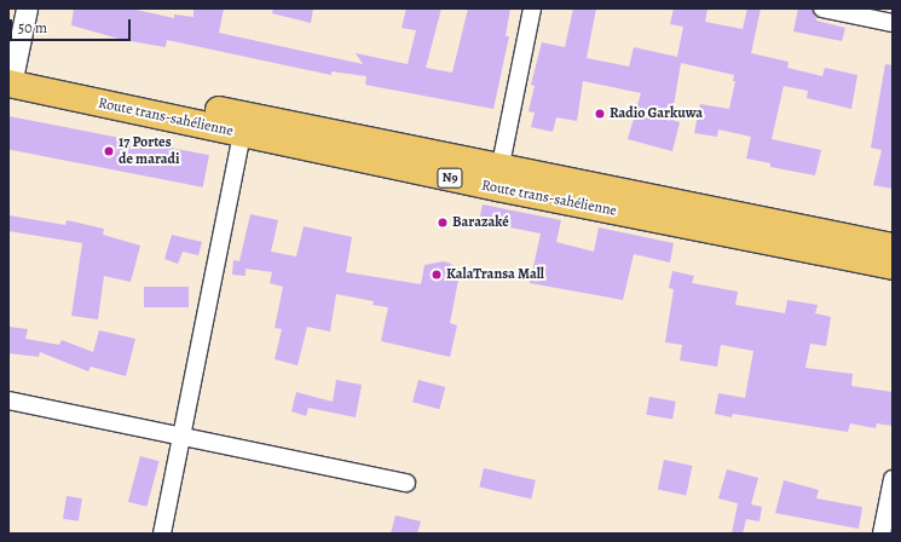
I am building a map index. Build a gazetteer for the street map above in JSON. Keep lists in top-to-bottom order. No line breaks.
{"streets":{"highway":["Route trans-sahélienne","N9"]},"places":["Radio Garkuwa","17 Portes de maradi","Barazaké","KalaTransa Mall"],"scale_bar":"50 m"}
